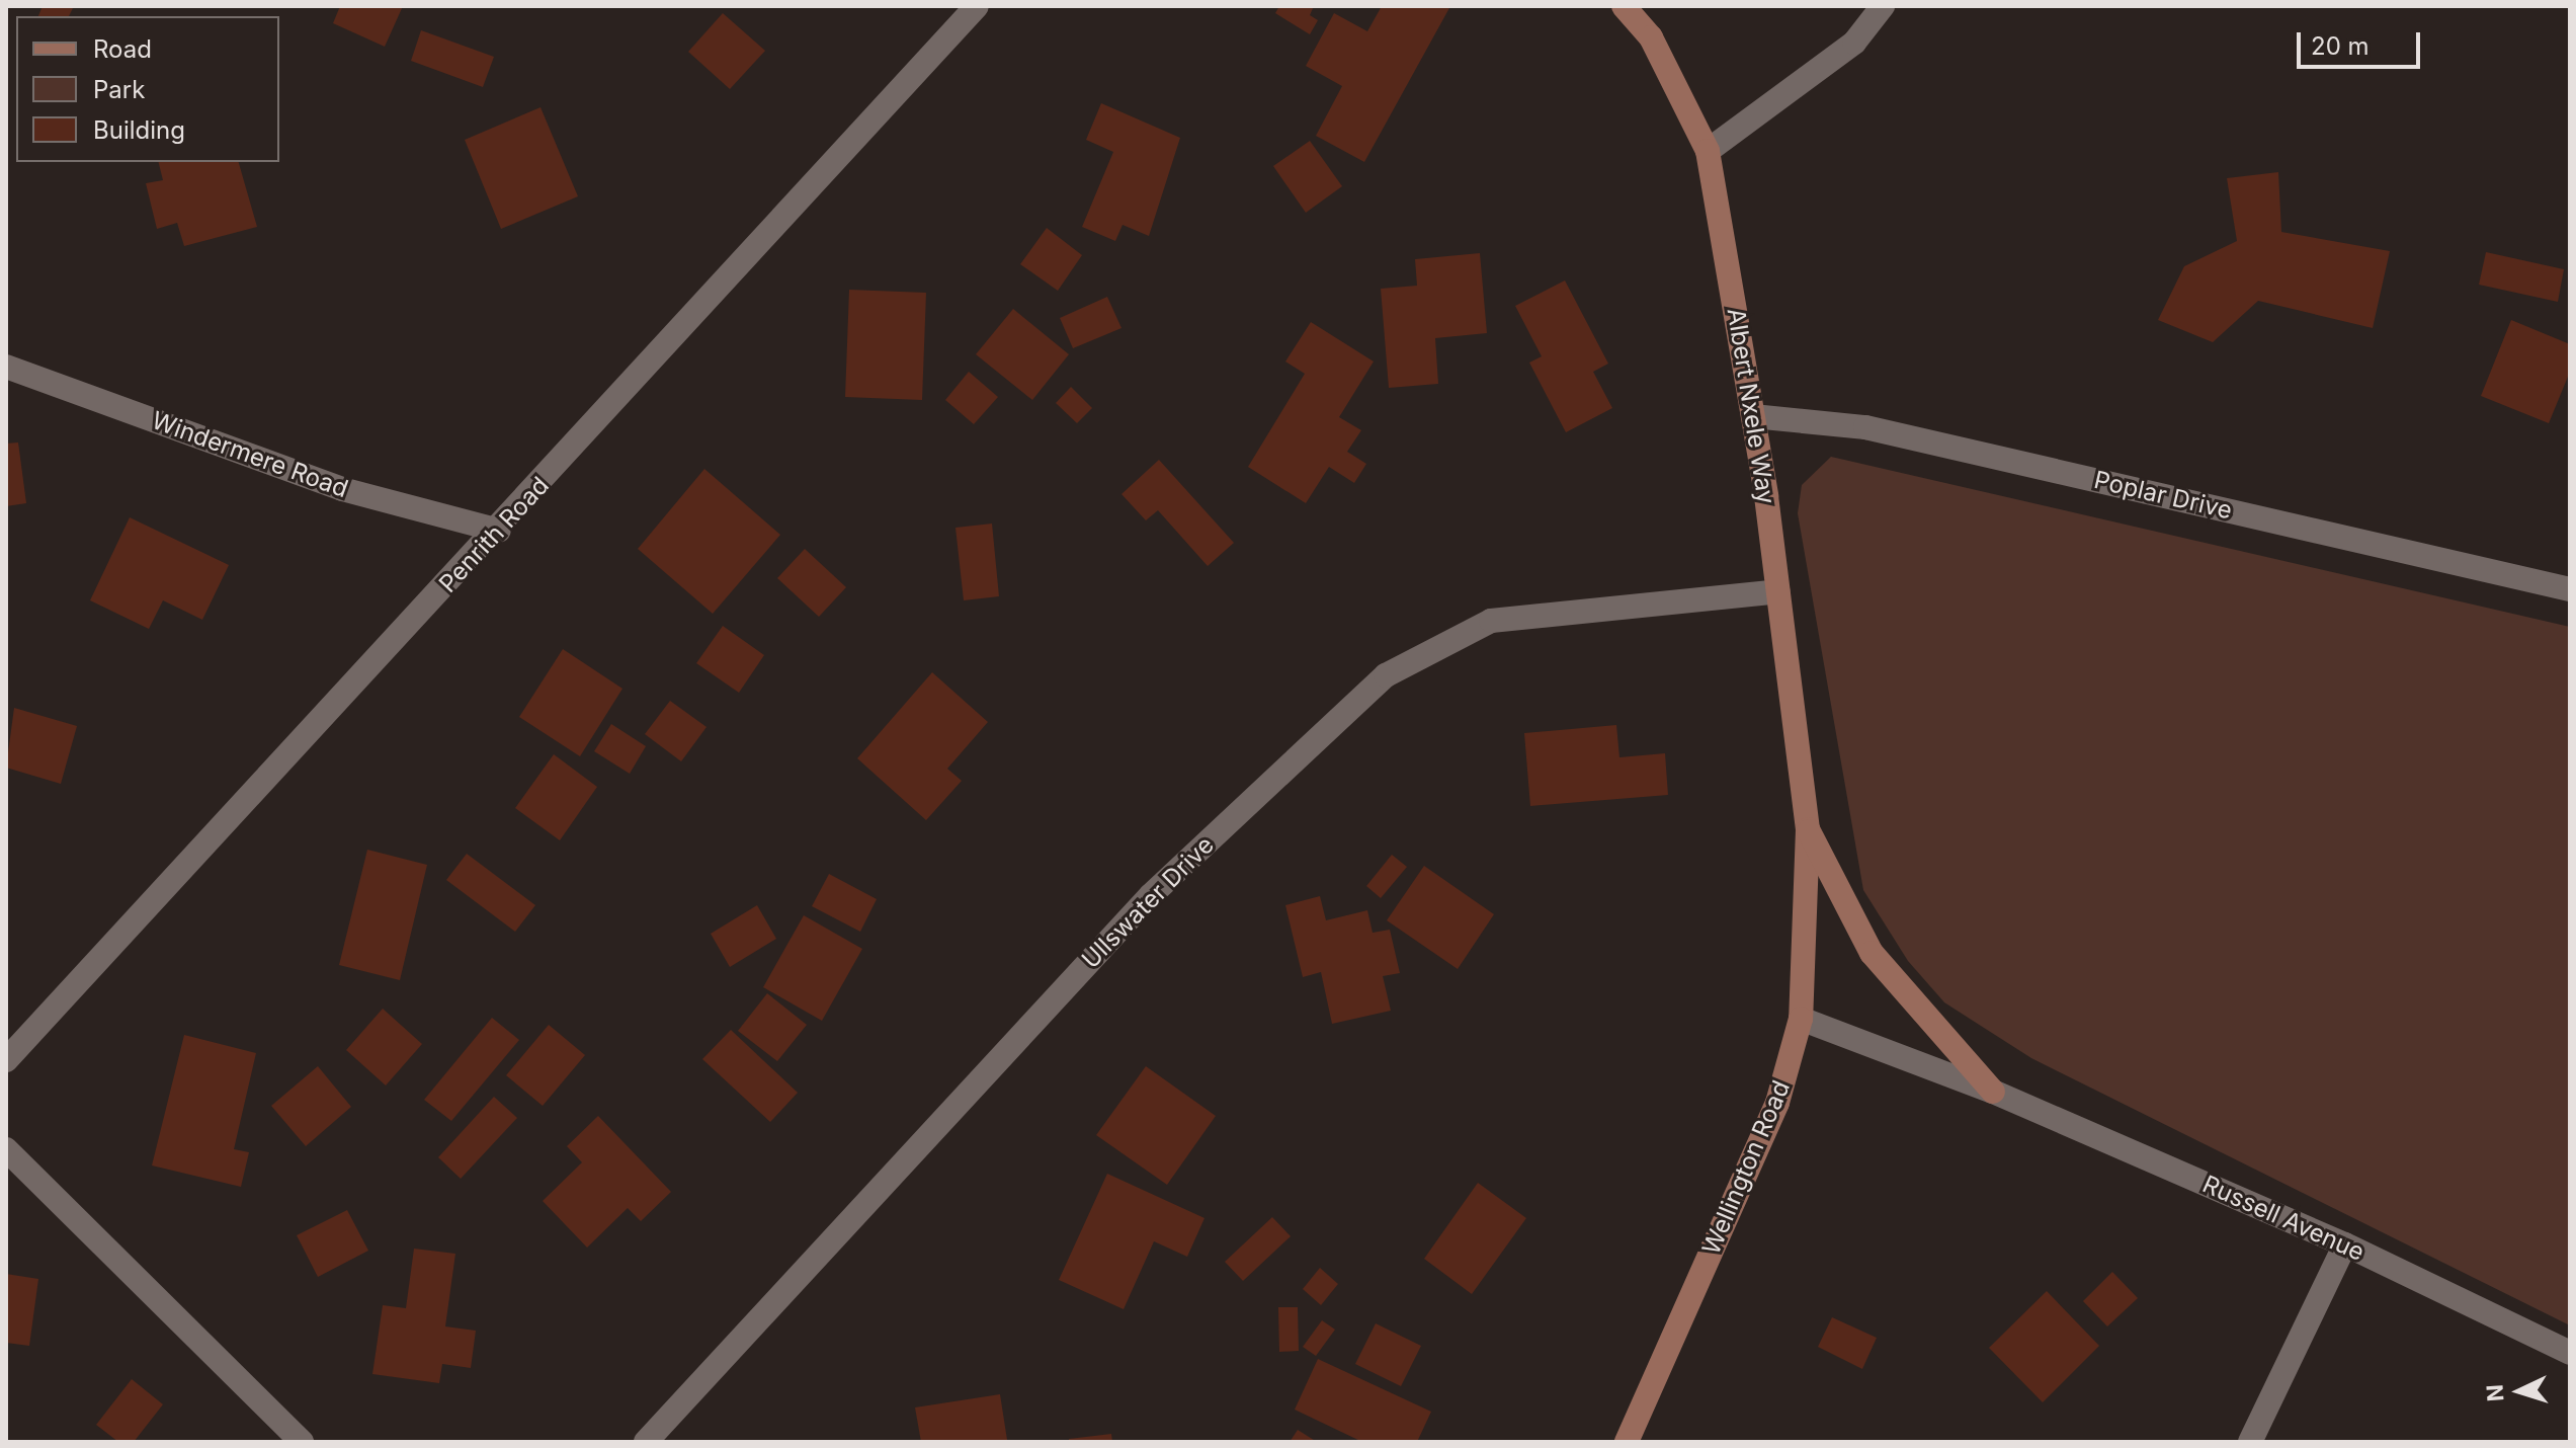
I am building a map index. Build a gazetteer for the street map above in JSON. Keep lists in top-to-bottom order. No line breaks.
{"streets":{"main road":["Albert Nxele Way","Wellington Road"],"street":["Windermere Road","Poplar Drive","Penrith Road","Ullswater Drive","Russell Avenue"]},"crossings":[["Albert Nxele Way","Poplar Drive"],["Albert Nxele Way","Ullswater Drive"],["Albert Nxele Way","Wellington Road"],["Windermere Road","Penrith Road"],["Wellington Road","Russell Avenue"]],"legend":["Road","Park","Building"],"scale_bar":"20 m","north":"left"}
